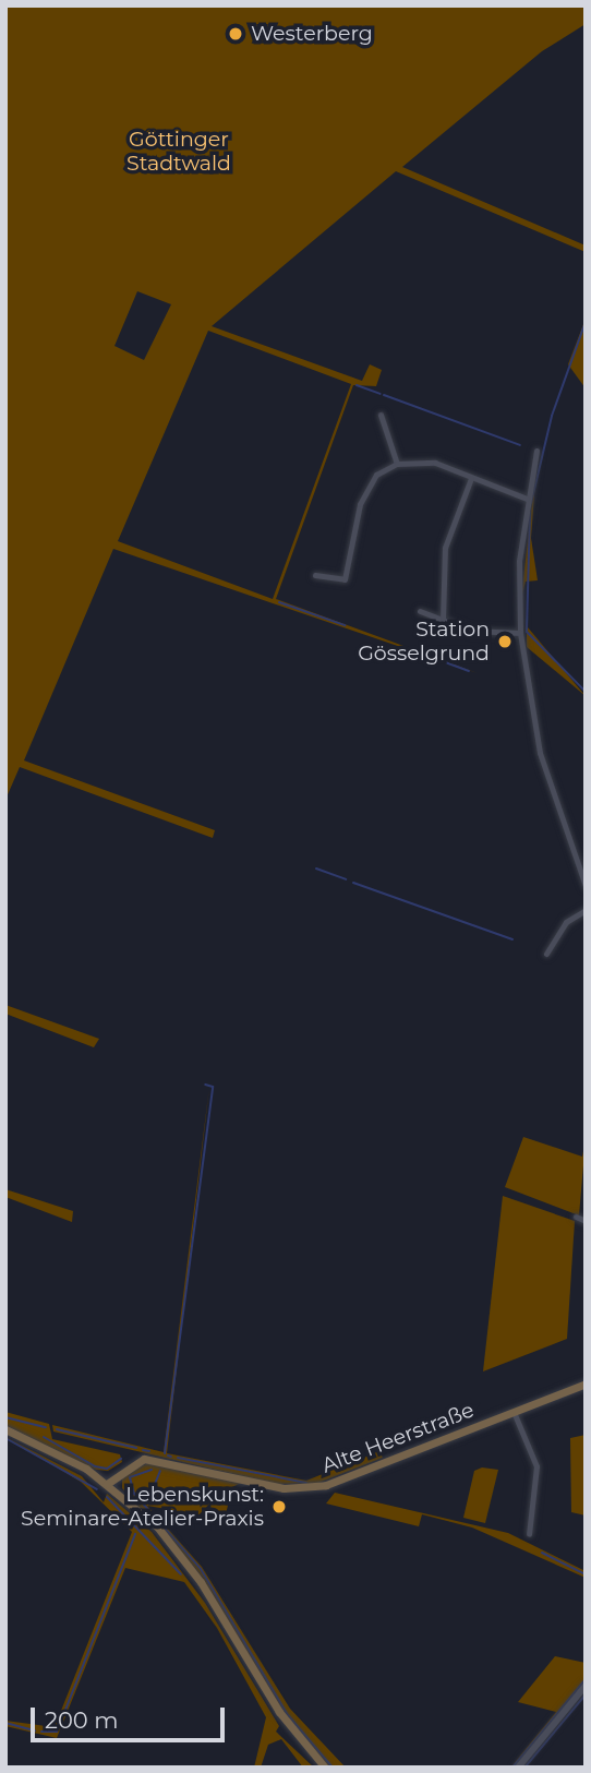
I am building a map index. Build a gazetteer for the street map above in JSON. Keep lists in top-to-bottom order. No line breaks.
{"streets":{"main road":["Alte Heerstraße"]},"parks":["Göttinger Stadtwald"],"places":["Westerberg","Station Gösselgrund","Lebenskunst: Seminare-Atelier-Praxis"],"scale_bar":"200 m"}
